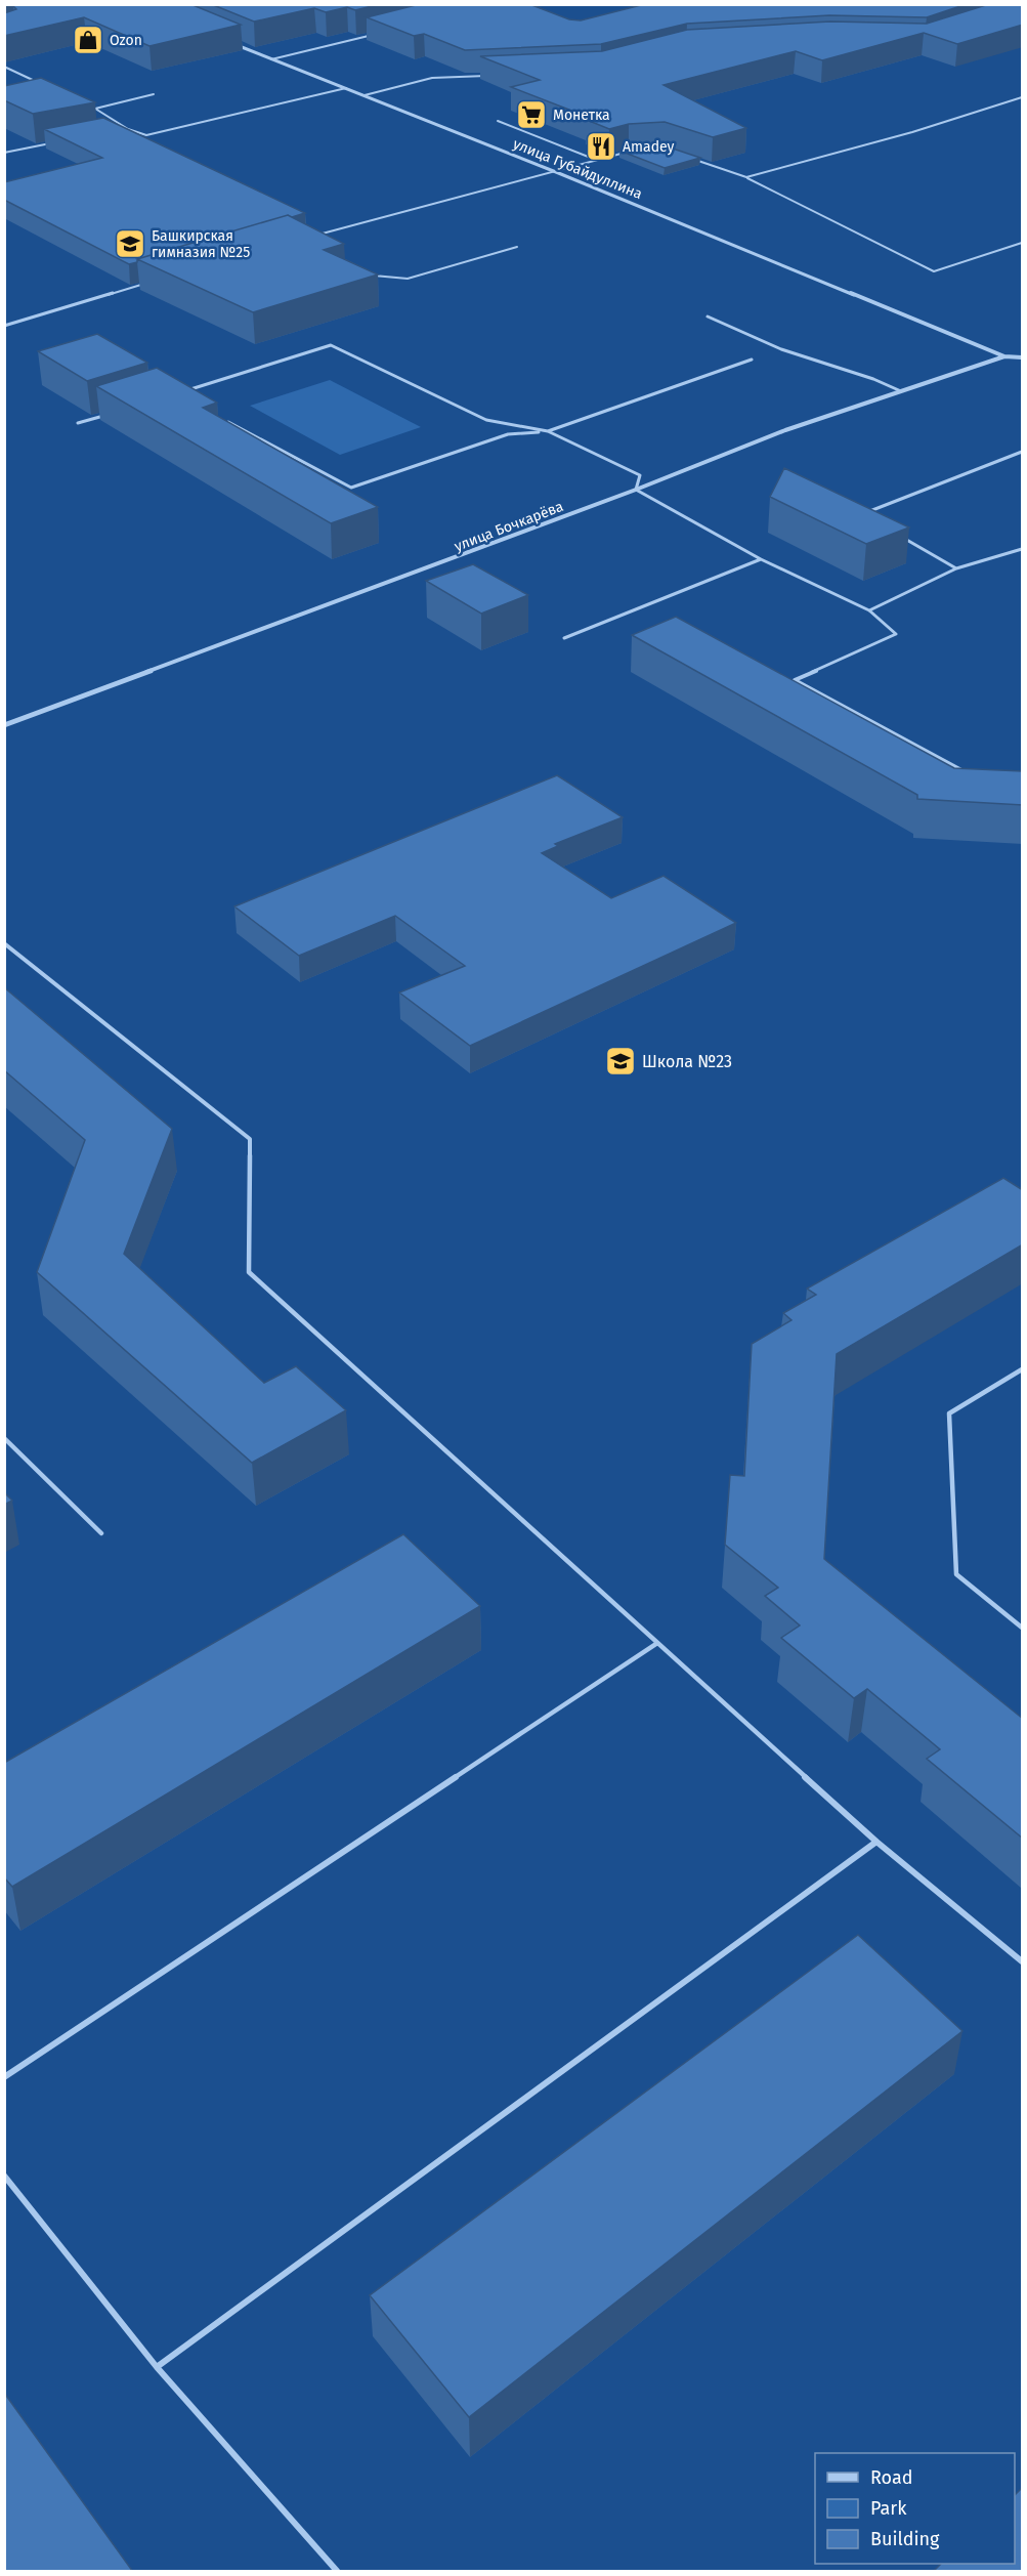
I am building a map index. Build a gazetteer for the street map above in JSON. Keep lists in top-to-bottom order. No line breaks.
{"streets":{"street":["улица Губайдуллина","улица Бочкарёва"]},"crossings":[["улица Губайдуллина","улица Бочкарёва"]],"places":{"shop":["Ozon"],"supermarket":["Монетка"],"restaurant":["Amadey"],"school or university":["Башкирская гимназия №25","Школа №23"]},"legend":["Road","Park","Building"]}
